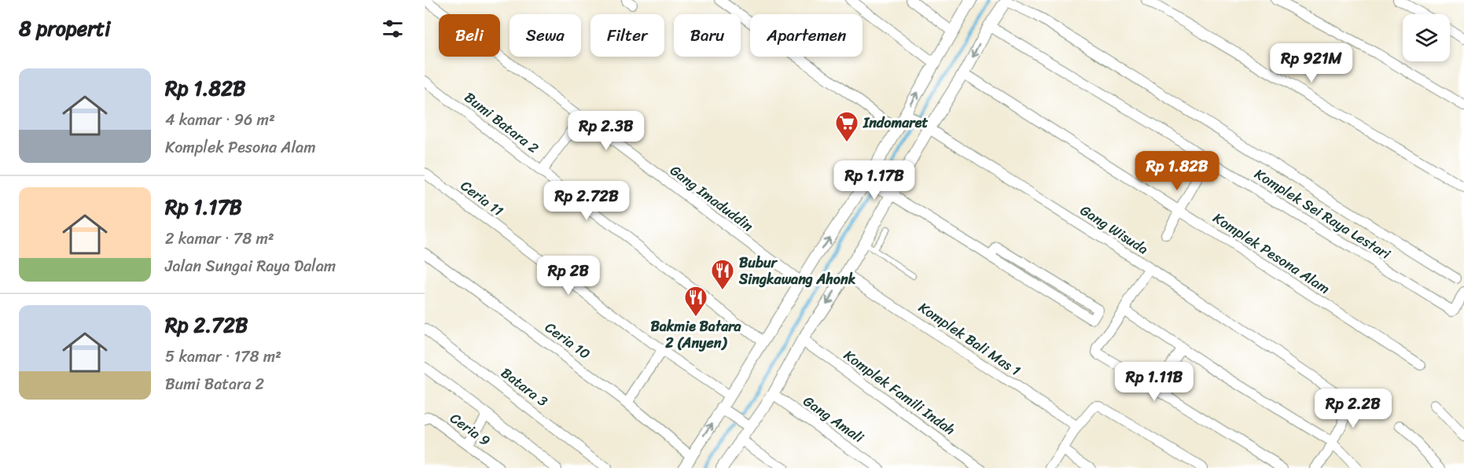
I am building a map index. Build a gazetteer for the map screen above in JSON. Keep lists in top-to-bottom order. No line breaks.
{"streets":{"street":["Bumi Batara 2","Ceria 11","Gang Imaduddin","Komplek Sei Raya Lestari","Gang Wisuda","Komplek Pesona Alam","Komplek Bali Mas 1","Ceria 10","Batara 3","Komplek Famili Indah","Gang Amali","Ceria 9"]},"places":{"supermarket":["Indomaret"],"restaurant":["Bubur Singkawang Ahonk","Bakmie Batara 2 (Anyen)"]},"page":{"heading":"8 properti","chip":["Beli","Sewa","Filter","Baru","Apartemen"],"price":["Rp 921M","Rp 2.3B","Rp 1.82B","Rp 1.17B","Rp 2.72B","Rp 2B","Rp 1.11B","Rp 2.2B"],"list":[{"name":"Rp 1.82B","note":"4 kamar · 96 m² · Komplek Pesona Alam"},{"name":"Rp 1.17B","note":"2 kamar · 78 m² · Jalan Sungai Raya Dalam"},{"name":"Rp 2.72B","note":"5 kamar · 178 m² · Bumi Batara 2"}]}}
